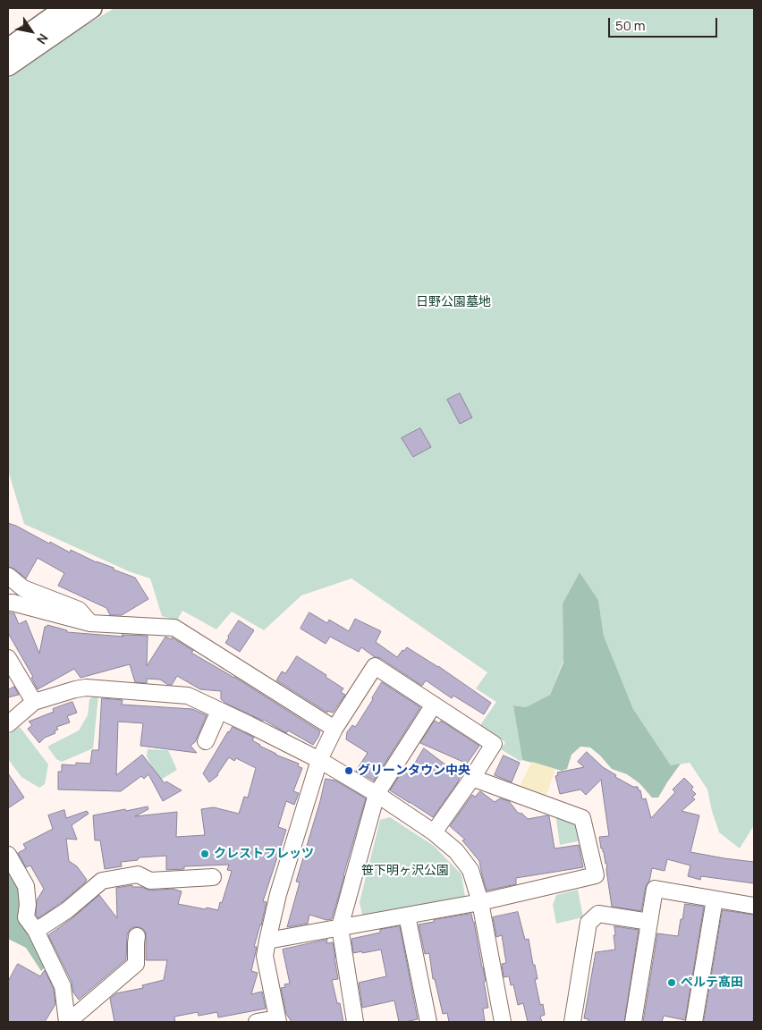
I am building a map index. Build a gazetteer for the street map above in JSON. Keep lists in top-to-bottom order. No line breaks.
{"parks":["日野公園墓地","笹下明ヶ沢公園"],"places":["グリーンタウン中央","クレストフレッツ","ペルテ髙田"],"scale_bar":"50 m","north":"bottom right"}
